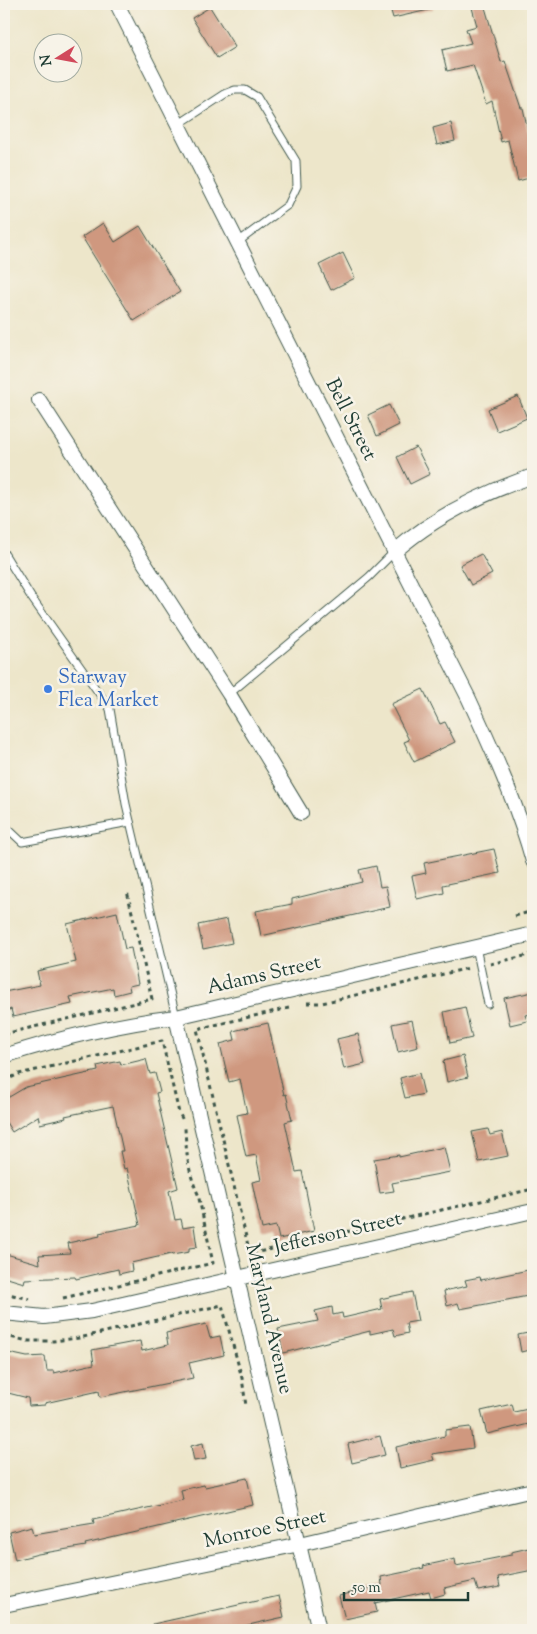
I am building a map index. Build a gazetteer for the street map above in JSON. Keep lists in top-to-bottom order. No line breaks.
{"streets":{"street":["Bell Street","Adams Street","Jefferson Street","Maryland Avenue","Monroe Street"]},"crossings":[["Adams Street","Maryland Avenue"],["Jefferson Street","Maryland Avenue"],["Maryland Avenue","Monroe Street"]],"places":["Starway Flea Market"],"scale_bar":"50 m","north":"left"}
